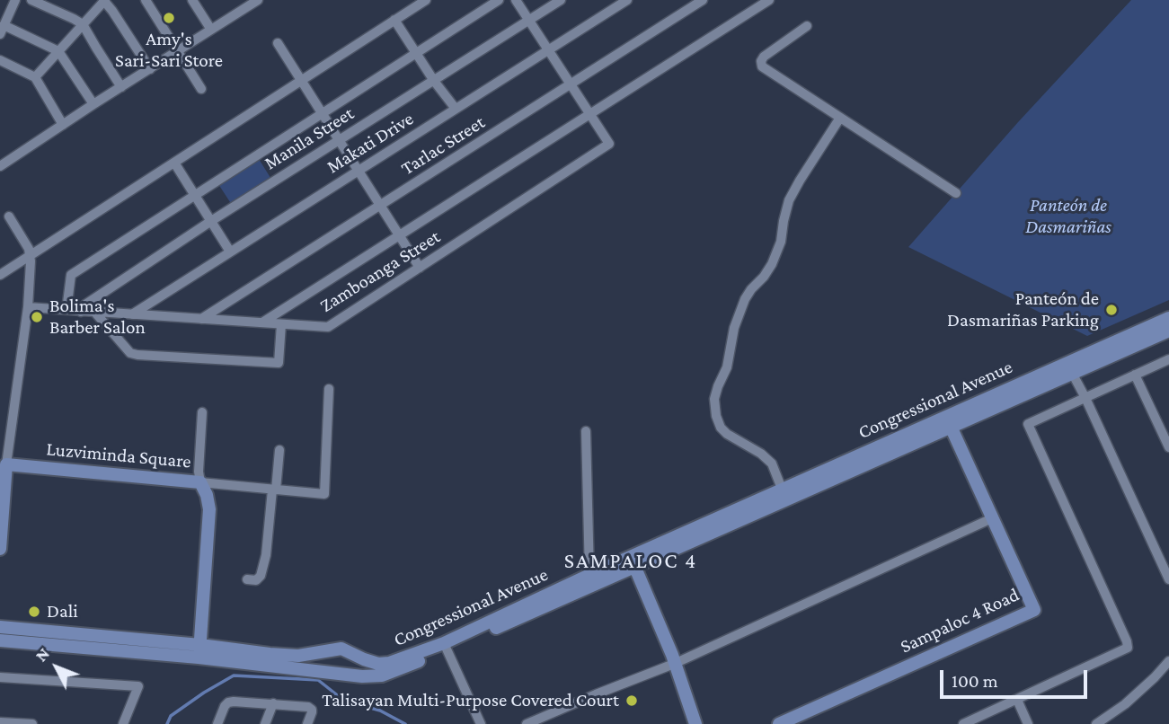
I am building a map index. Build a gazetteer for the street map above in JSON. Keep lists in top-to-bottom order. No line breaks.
{"streets":{"main road":["Congressional Avenue","Luzviminda Square","Sampaloc 4 Road"],"street":["Manila Street","Makati Drive","Tarlac Street","Zamboanga Street"]},"crossings":[["Manila Street","Zamboanga Street"],["Makati Drive","Zamboanga Street"],["Tarlac Street","Zamboanga Street"],["Congressional Avenue","Luzviminda Square"],["Congressional Avenue","Sampaloc 4 Road"]],"districts":["SAMPALOC 4"],"parks":["Panteón de Dasmariñas"],"places":["Amy's Sari-Sari Store","Panteón de Dasmariñas Parking","Bolima's Barber Salon","Dali","Talisayan Multi-Purpose Covered Court"],"scale_bar":"100 m","north":"top left"}
